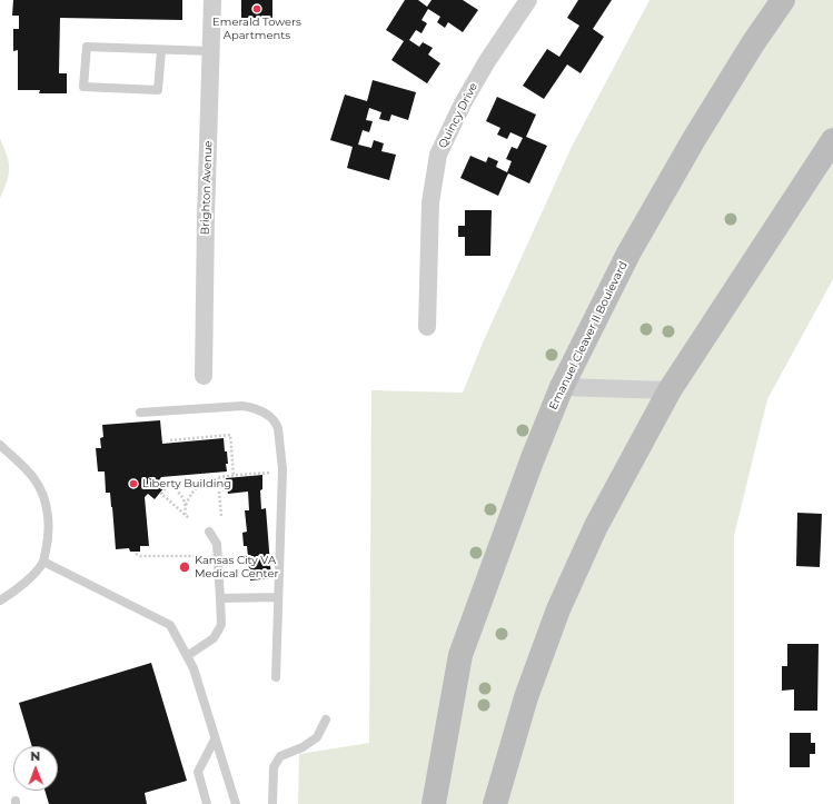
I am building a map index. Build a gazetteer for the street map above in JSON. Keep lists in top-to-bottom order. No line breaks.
{"streets":{"main road":["Emanuel Cleaver II Boulevard"],"street":["Quincy Drive","Brighton Avenue"]},"places":["Emerald Towers Apartments","Liberty Building","Kansas City VA Medical Center"],"north":"top"}
